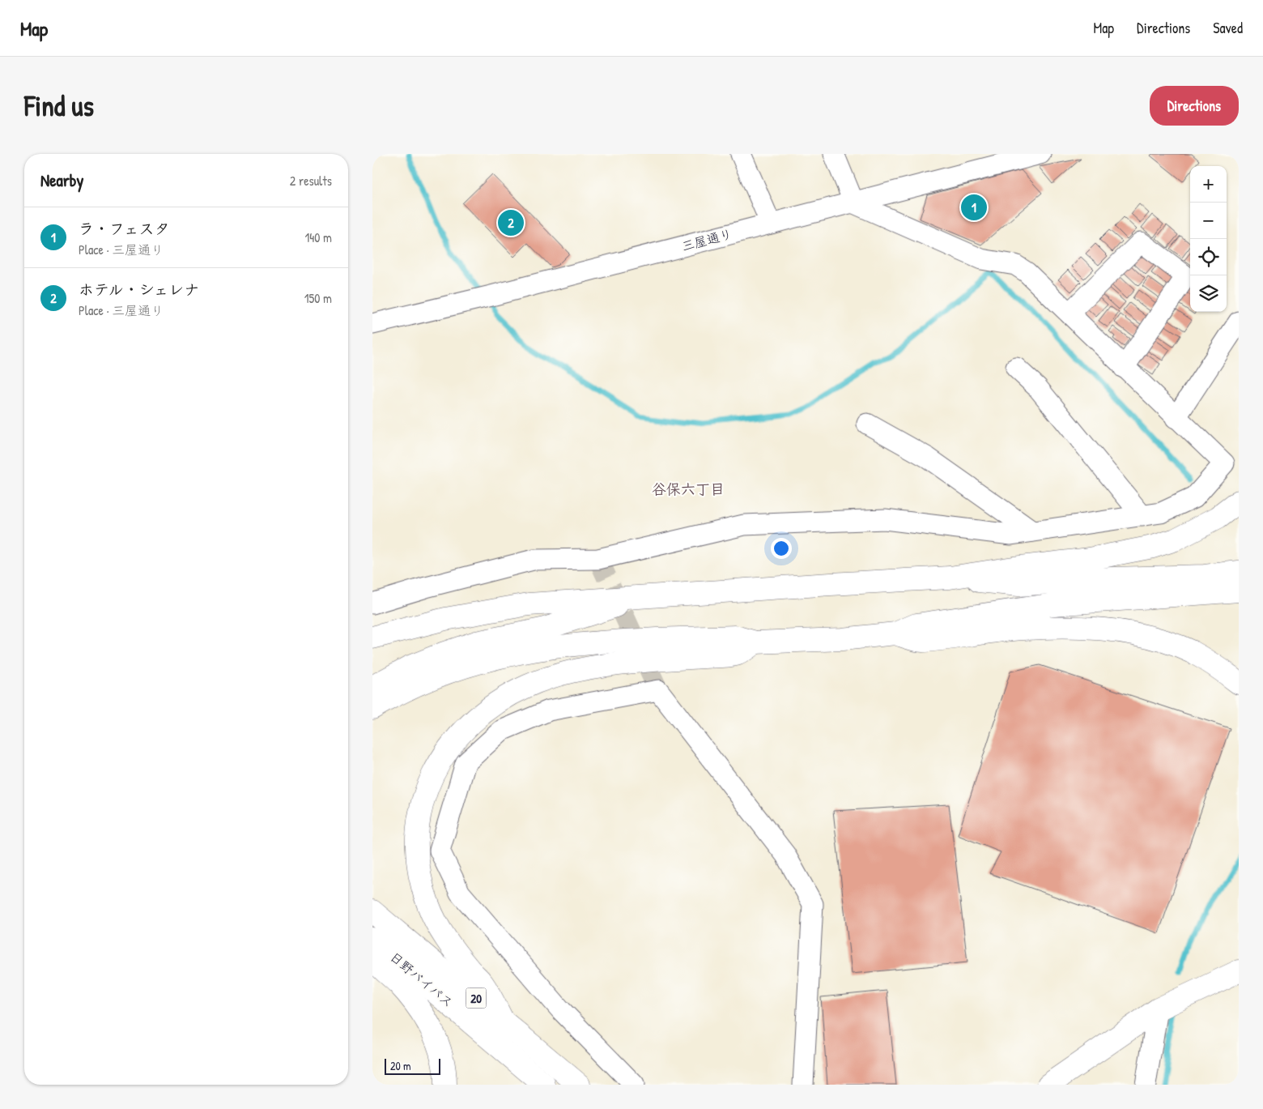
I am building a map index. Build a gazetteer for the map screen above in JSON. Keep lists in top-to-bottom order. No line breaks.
{"streets":{"main road":["日野バイパス","20"],"street":["三屋通り"]},"districts":["谷保六丁目"],"scale_bar":"20 m","page":{"header":"Map","nav":["Map","Directions","Saved"],"buttons":"Directions","title":"Find us","heading":["Nearby","2 results"],"map_buttons":["+","−"],"pins":["1","2"],"list":[{"mark":"1","name":"ラ・フェスタ","note":"Place · 三屋通り","value":"140 m"},{"mark":"2","name":"ホテル・シェレナ","note":"Place · 三屋通り","value":"150 m"}],"scale":"20 m"}}
